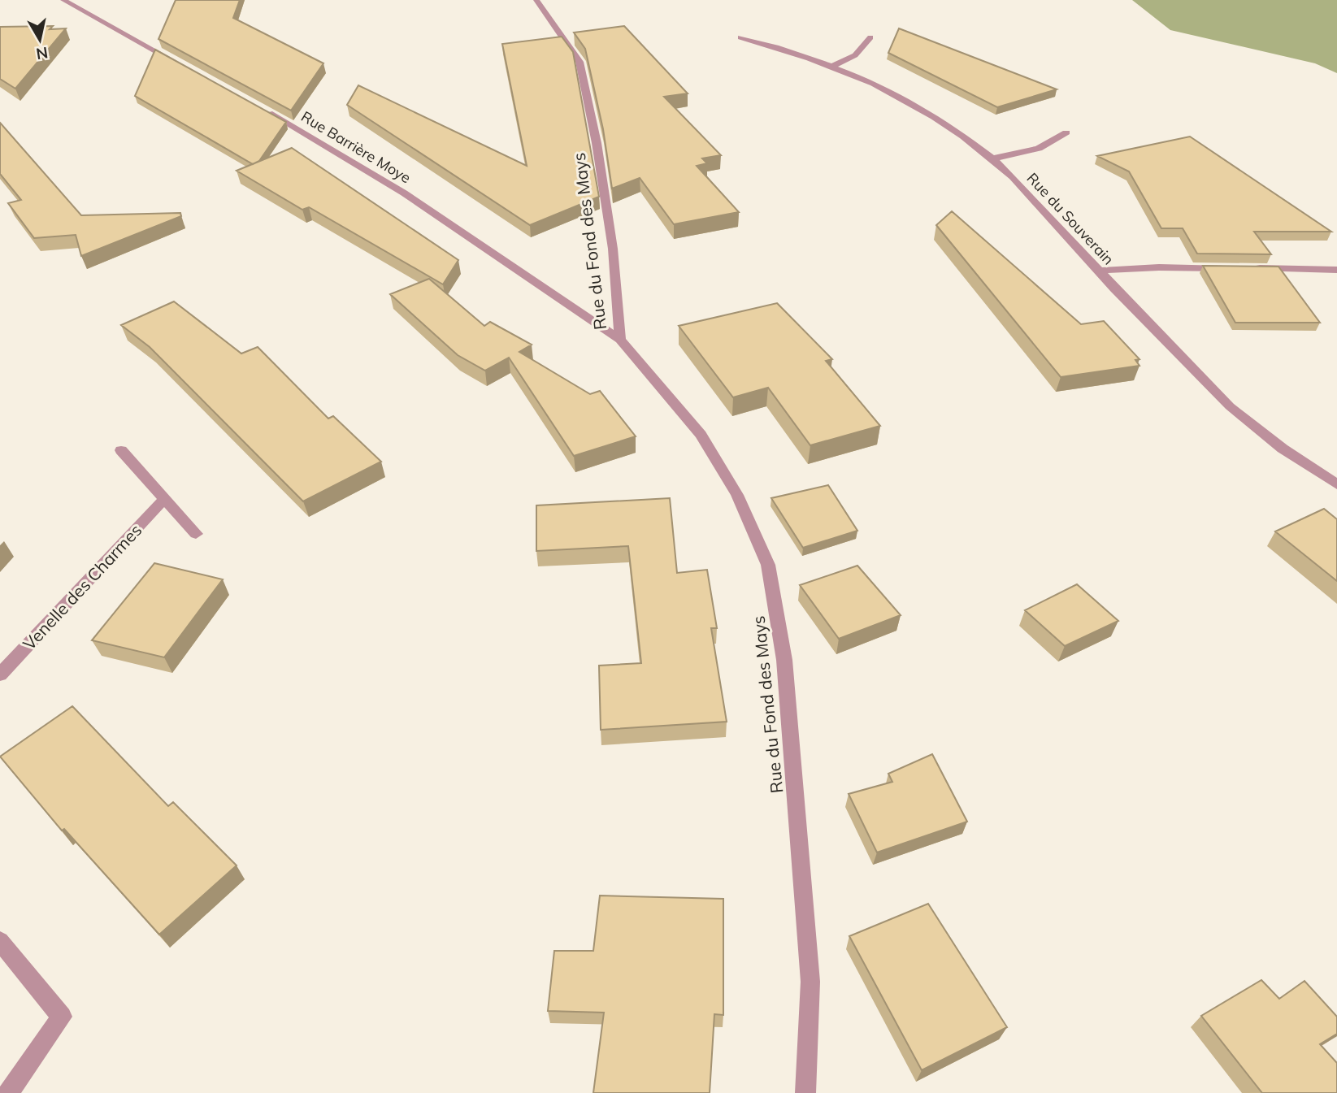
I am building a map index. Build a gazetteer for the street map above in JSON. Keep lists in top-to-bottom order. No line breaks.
{"streets":{"street":["Rue Barrière Moye","Rue du Souverain","Rue du Fond des Mays","Venelle des Charmes"]},"crossings":[["Rue Barrière Moye","Rue du Fond des Mays"]],"north":"bottom"}
